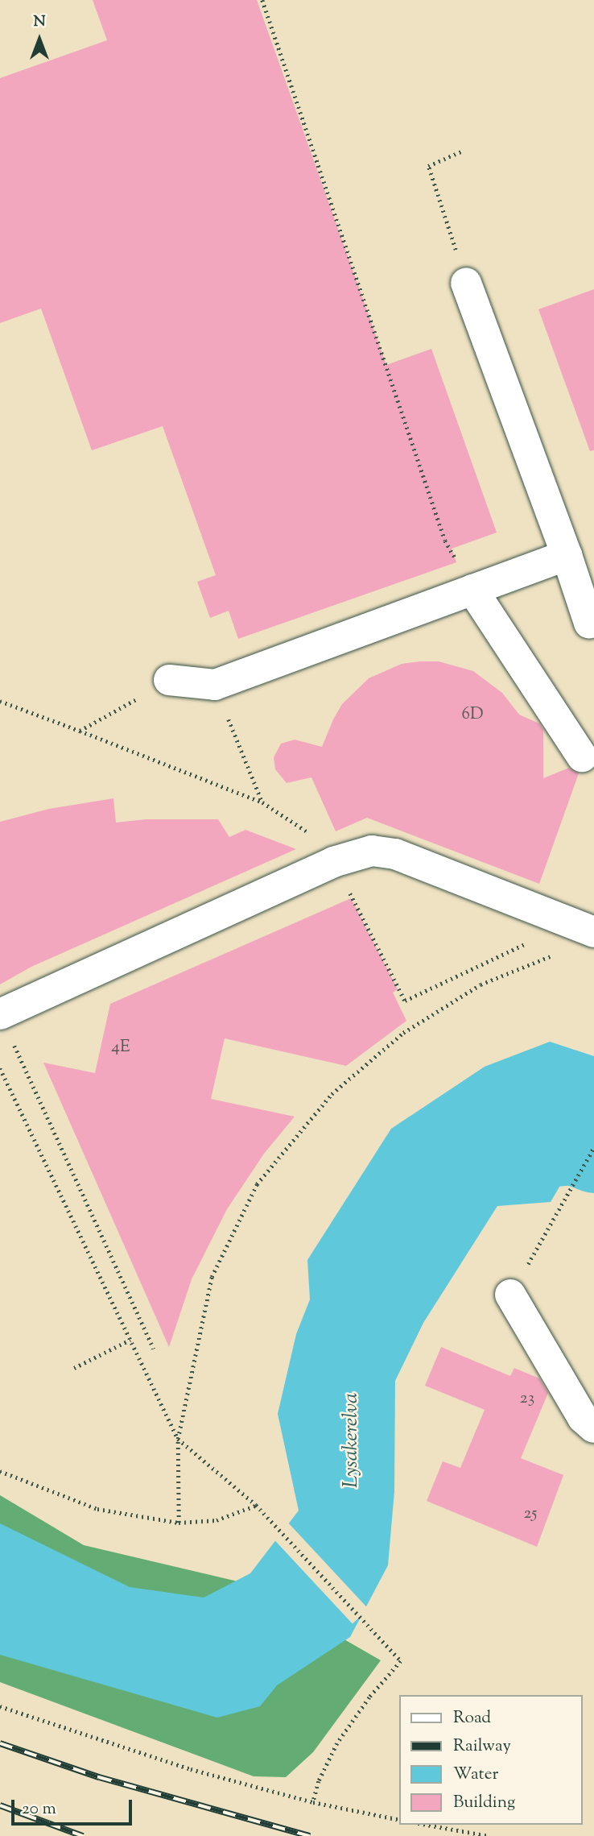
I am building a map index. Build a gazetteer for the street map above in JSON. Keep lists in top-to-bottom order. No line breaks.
{"water":["Lysakerelva"],"house_numbers":["6D","4E","23","25"],"legend":["Road","Railway","Water","Building"],"scale_bar":"20 m","north":"top"}
